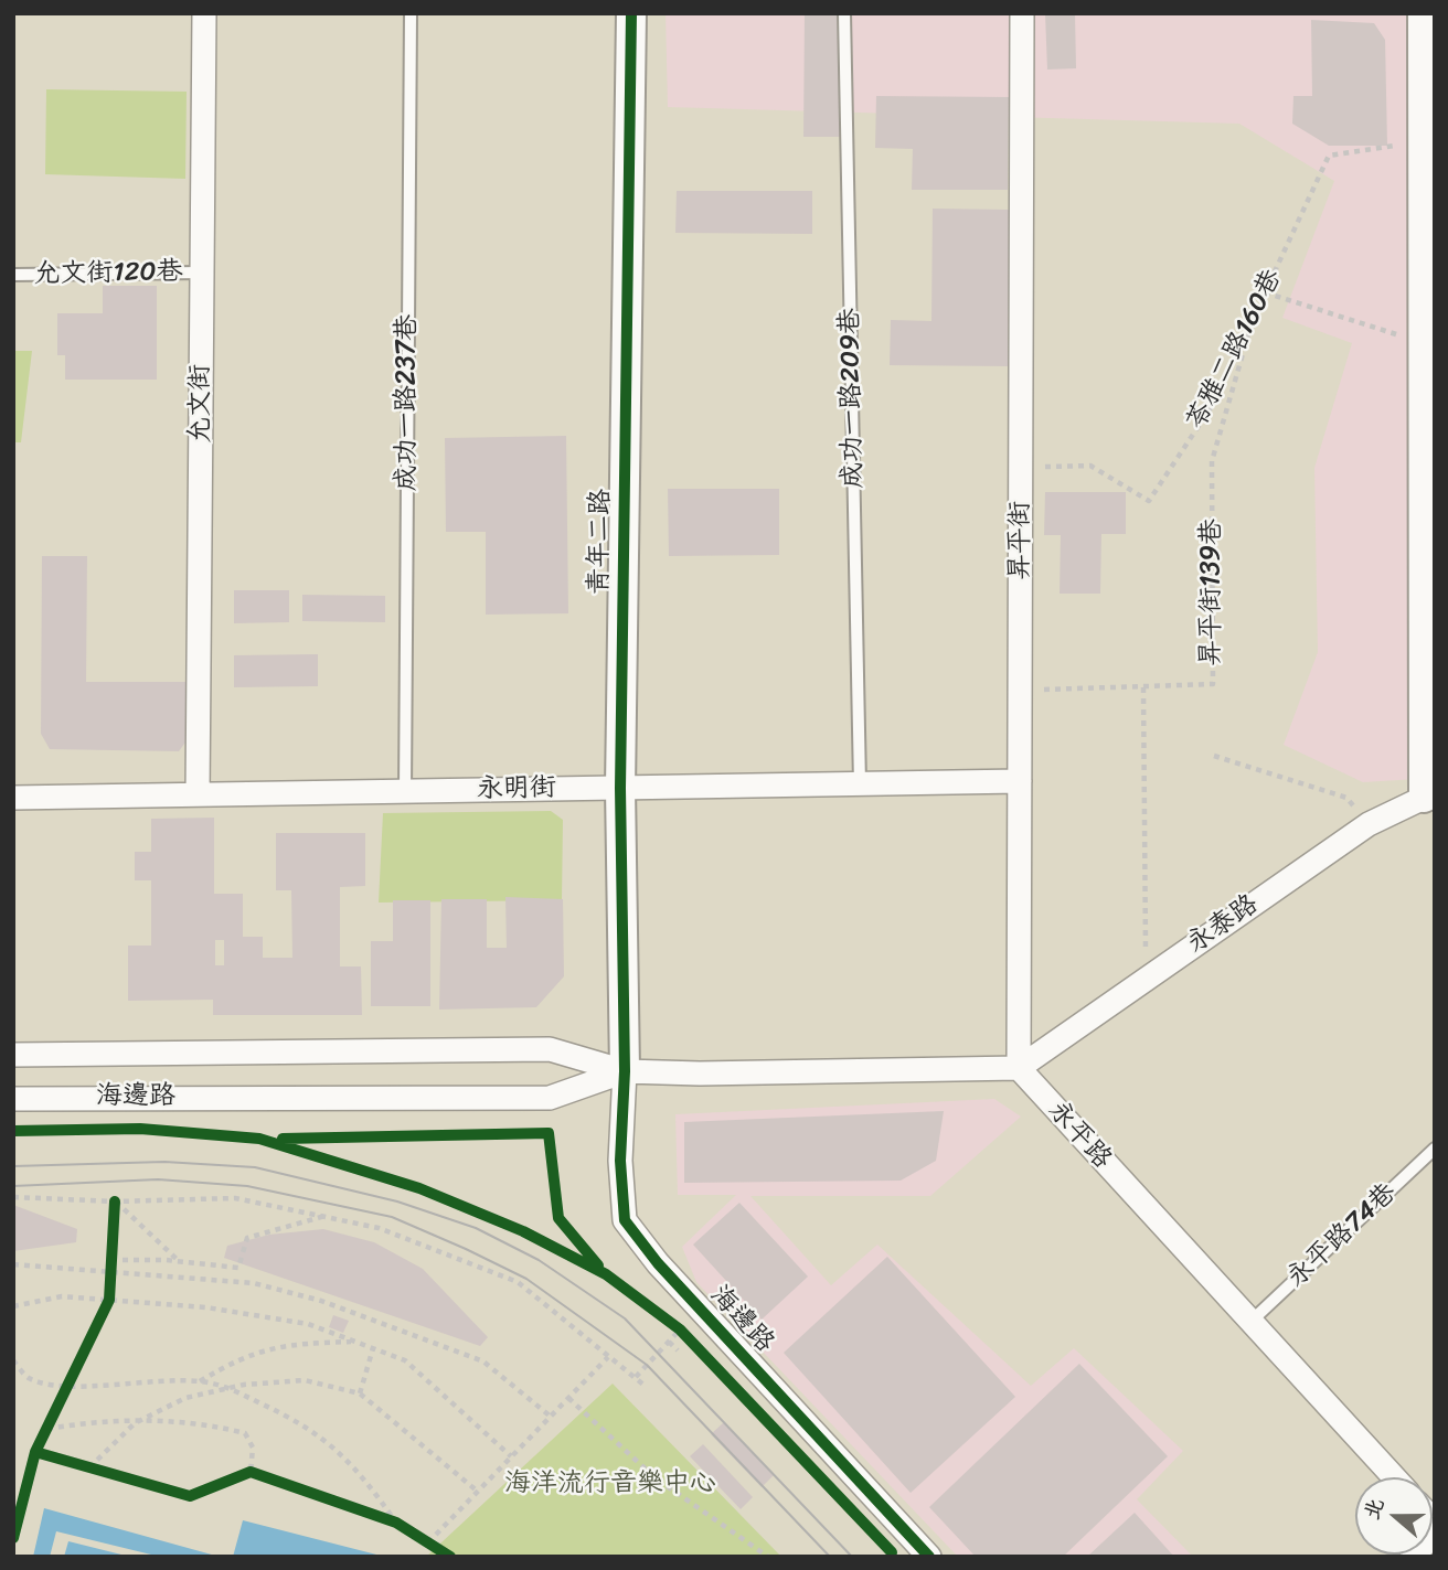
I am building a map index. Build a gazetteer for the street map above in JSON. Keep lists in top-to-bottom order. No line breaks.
{"streets":{"street":["允文街","昇平街","青年二路","永明街","永泰路","海邊路","永平路"],"lane":["允文街120巷","成功一路209巷","成功一路237巷","永平路74巷"],"path":["苓雅二路160巷","昇平街139巷"]},"crossings":[["允文街120巷","允文街"],["苓雅二路160巷","昇平街"],["苓雅二路160巷","昇平街139巷"],["成功一路209巷","永明街"],["成功一路237巷","永明街"],["允文街","永明街"],["昇平街","昇平街139巷"],["昇平街","永明街"],["昇平街","永泰路"],["昇平街","永平路"],["青年二路","永明街"],["青年二路","海邊路"],["永泰路","永平路"],["永平路","永平路74巷"]],"parks":["海洋流行音樂中心"],"north":"left"}
